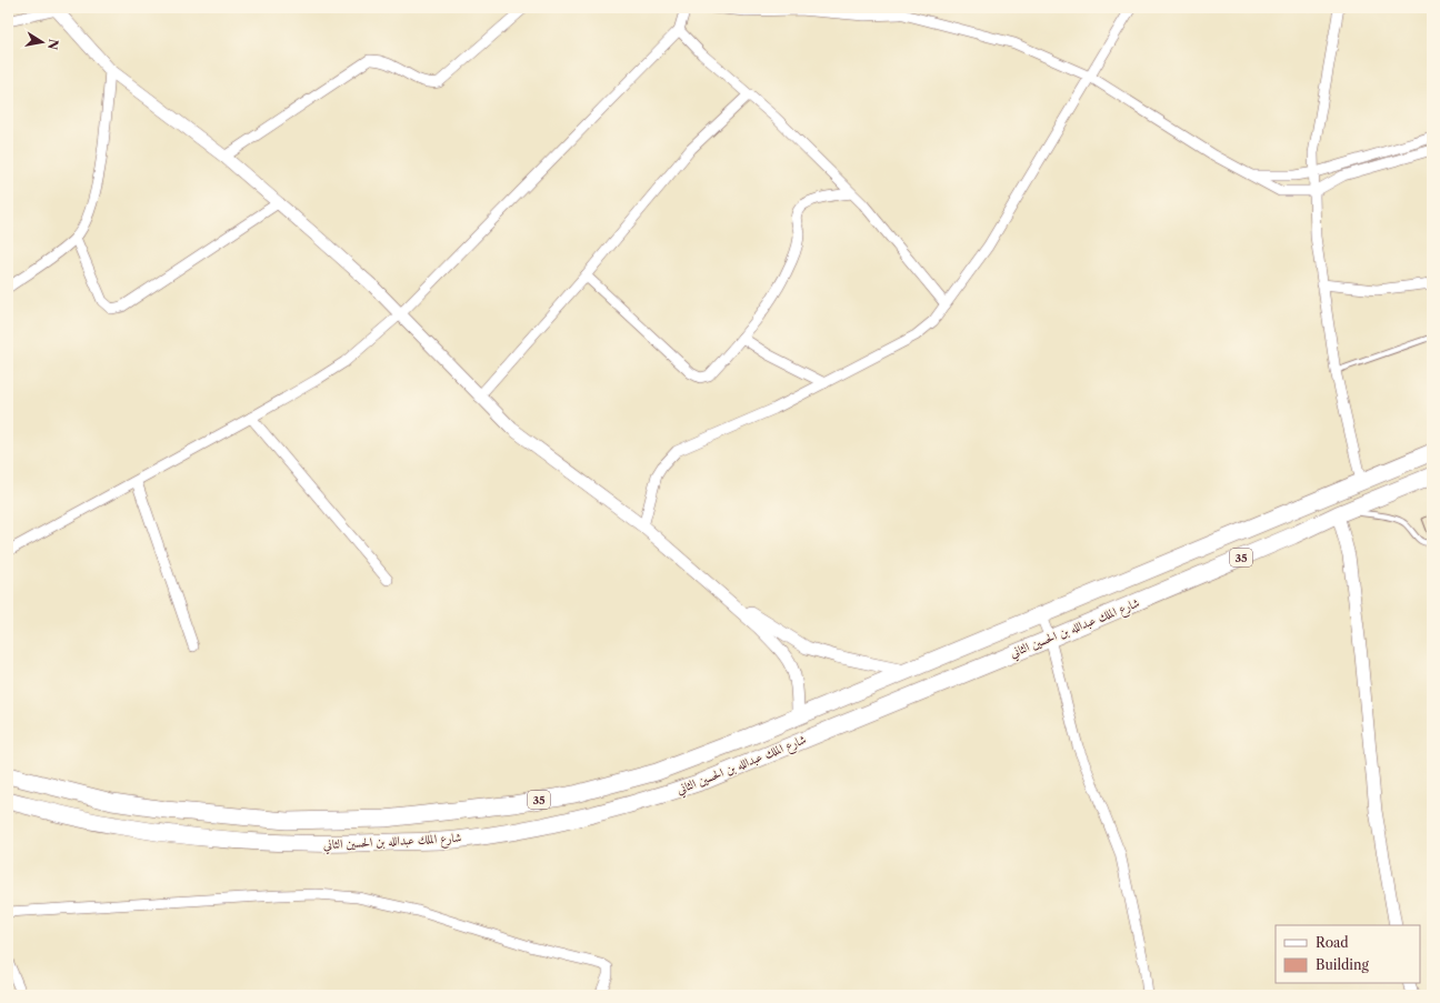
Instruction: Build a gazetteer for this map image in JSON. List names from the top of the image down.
{
  "streets": {
    "highway": ["35", "شارع الملك عبدالله بن الحسين الثاني"]
  },
  "legend": ["Road", "Building"],
  "north": "right"
}
